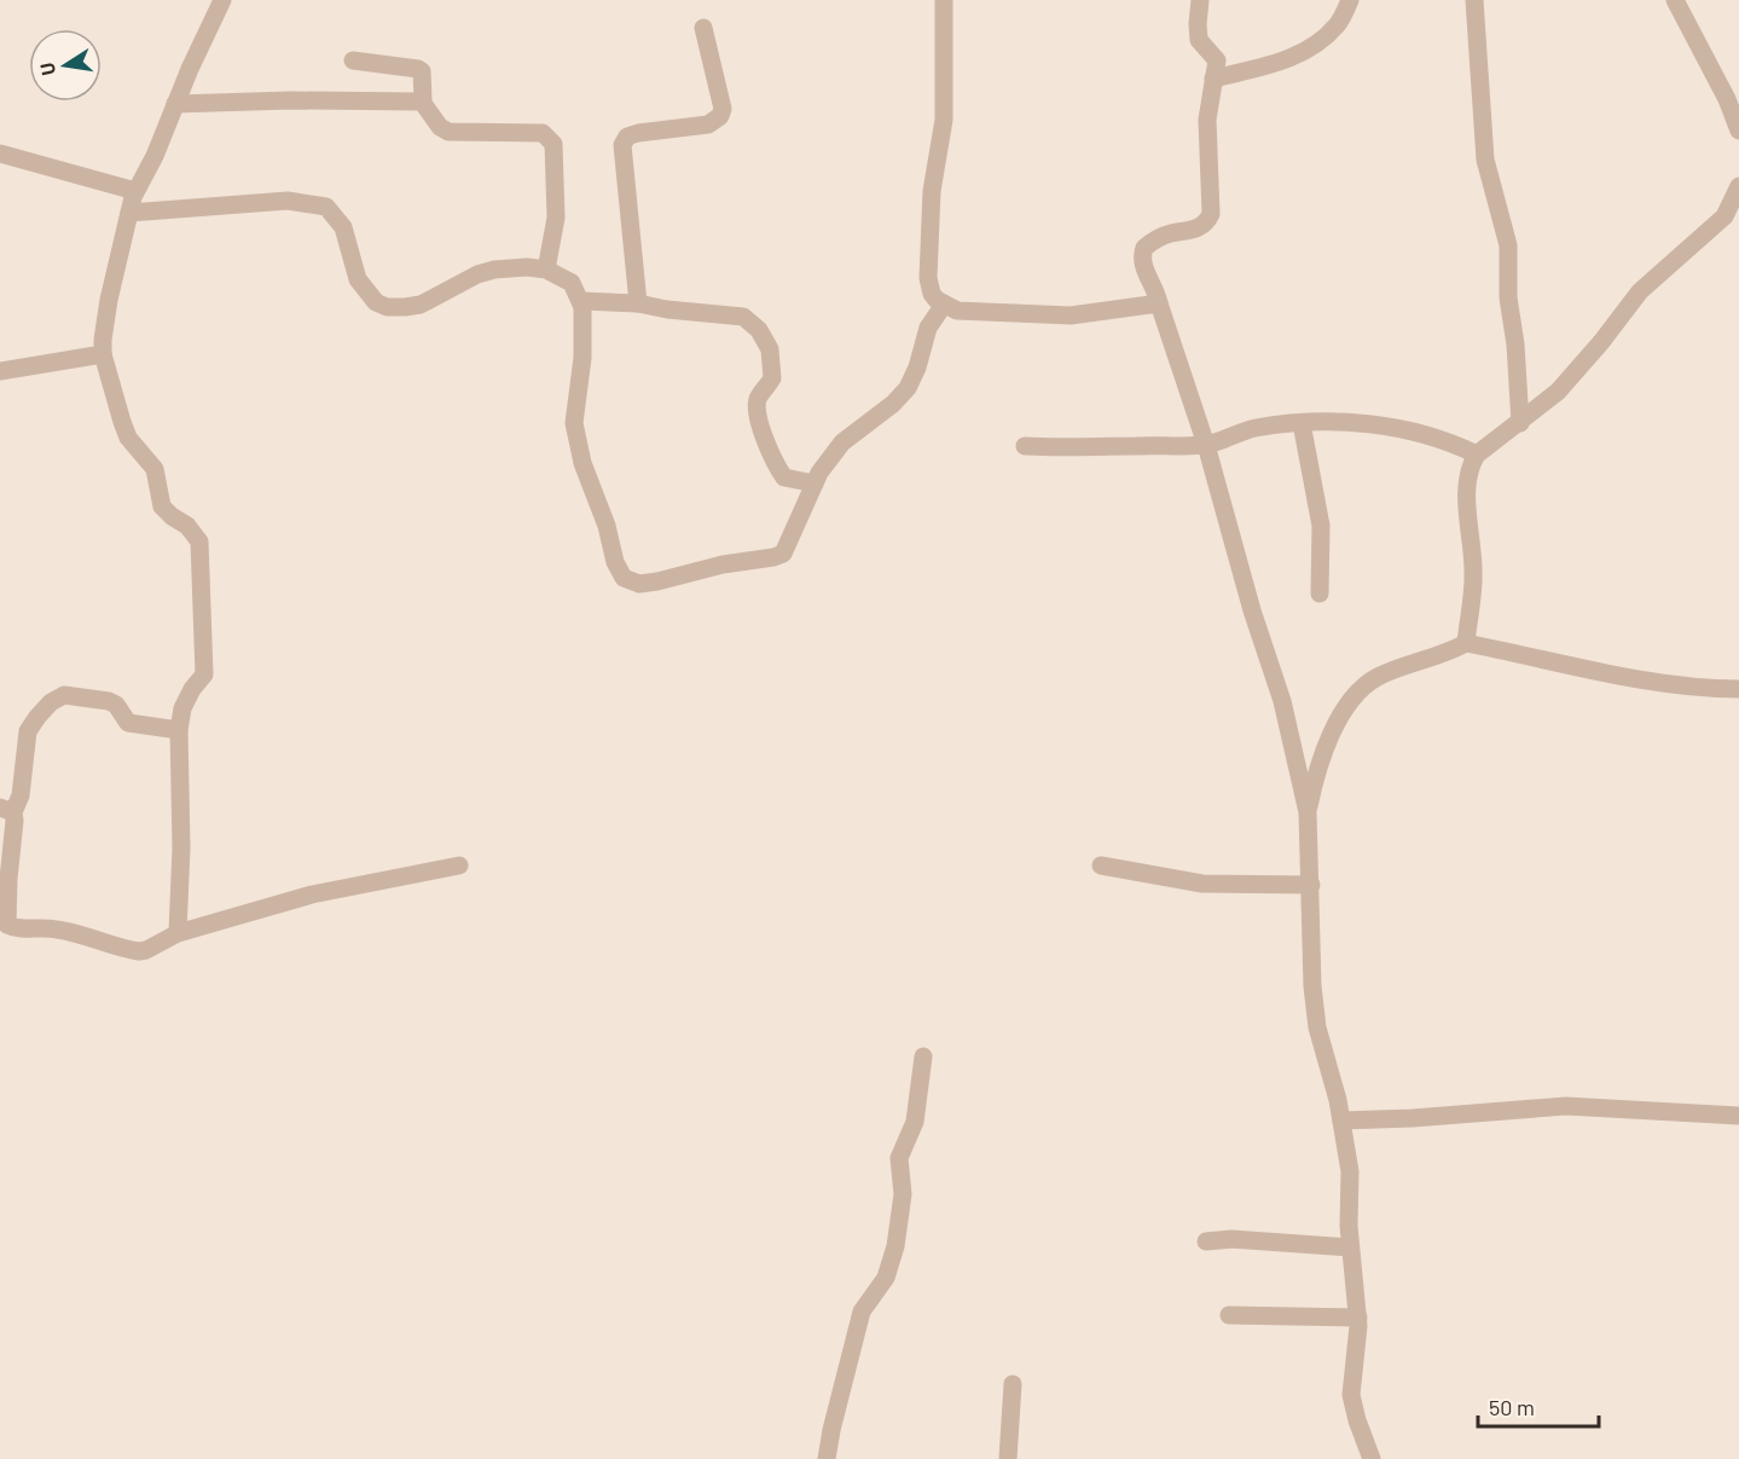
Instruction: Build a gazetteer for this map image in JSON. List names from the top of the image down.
{
  "scale_bar": "50 m",
  "north": "left"
}
